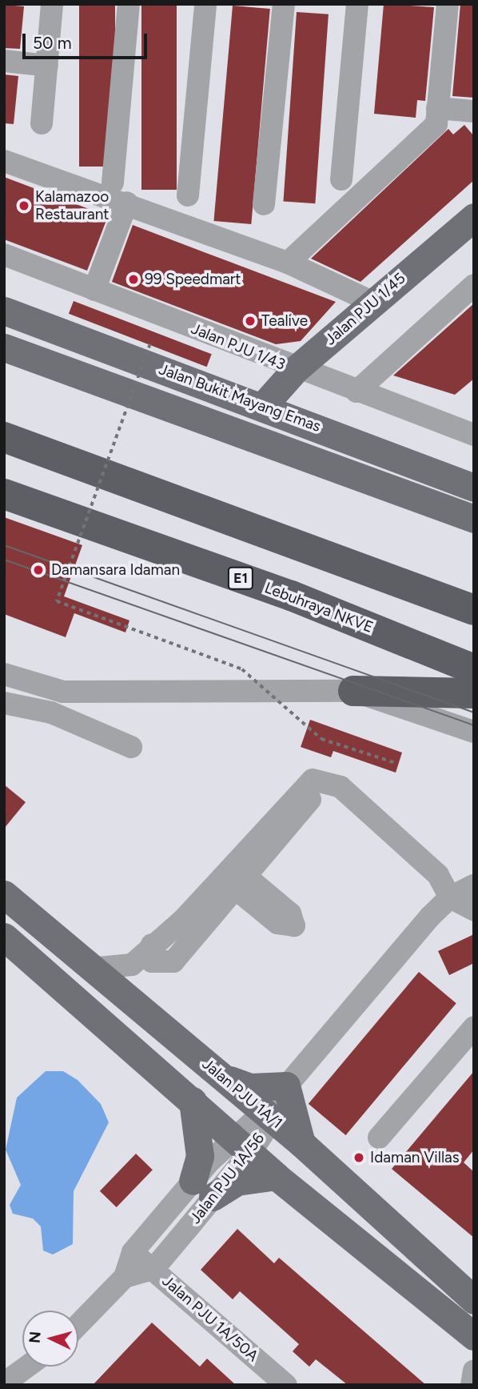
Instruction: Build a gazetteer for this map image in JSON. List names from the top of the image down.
{
  "streets": {
    "highway": ["E1", "Lebuhraya NKVE"],
    "main road": ["Jalan PJU 1/45", "Jalan Bukit Mayang Emas", "Jalan PJU 1A/1"],
    "street": ["Jalan PJU 1/43", "Jalan PJU 1A/56", "Jalan PJU 1A/50A"]
  },
  "crossings": [
    ["Jalan PJU 1/45", "Jalan PJU 1/43"],
    ["Jalan PJU 1/45", "Jalan Bukit Mayang Emas"],
    ["Jalan PJU 1A/1", "Jalan PJU 1A/56"],
    ["Jalan PJU 1A/56", "Jalan PJU 1A/50A"]
  ],
  "places": [
    "Kalamazoo Restaurant",
    "99 Speedmart",
    "Tealive",
    "Damansara Idaman",
    "Idaman Villas"
  ],
  "scale_bar": "50 m",
  "north": "left"
}
